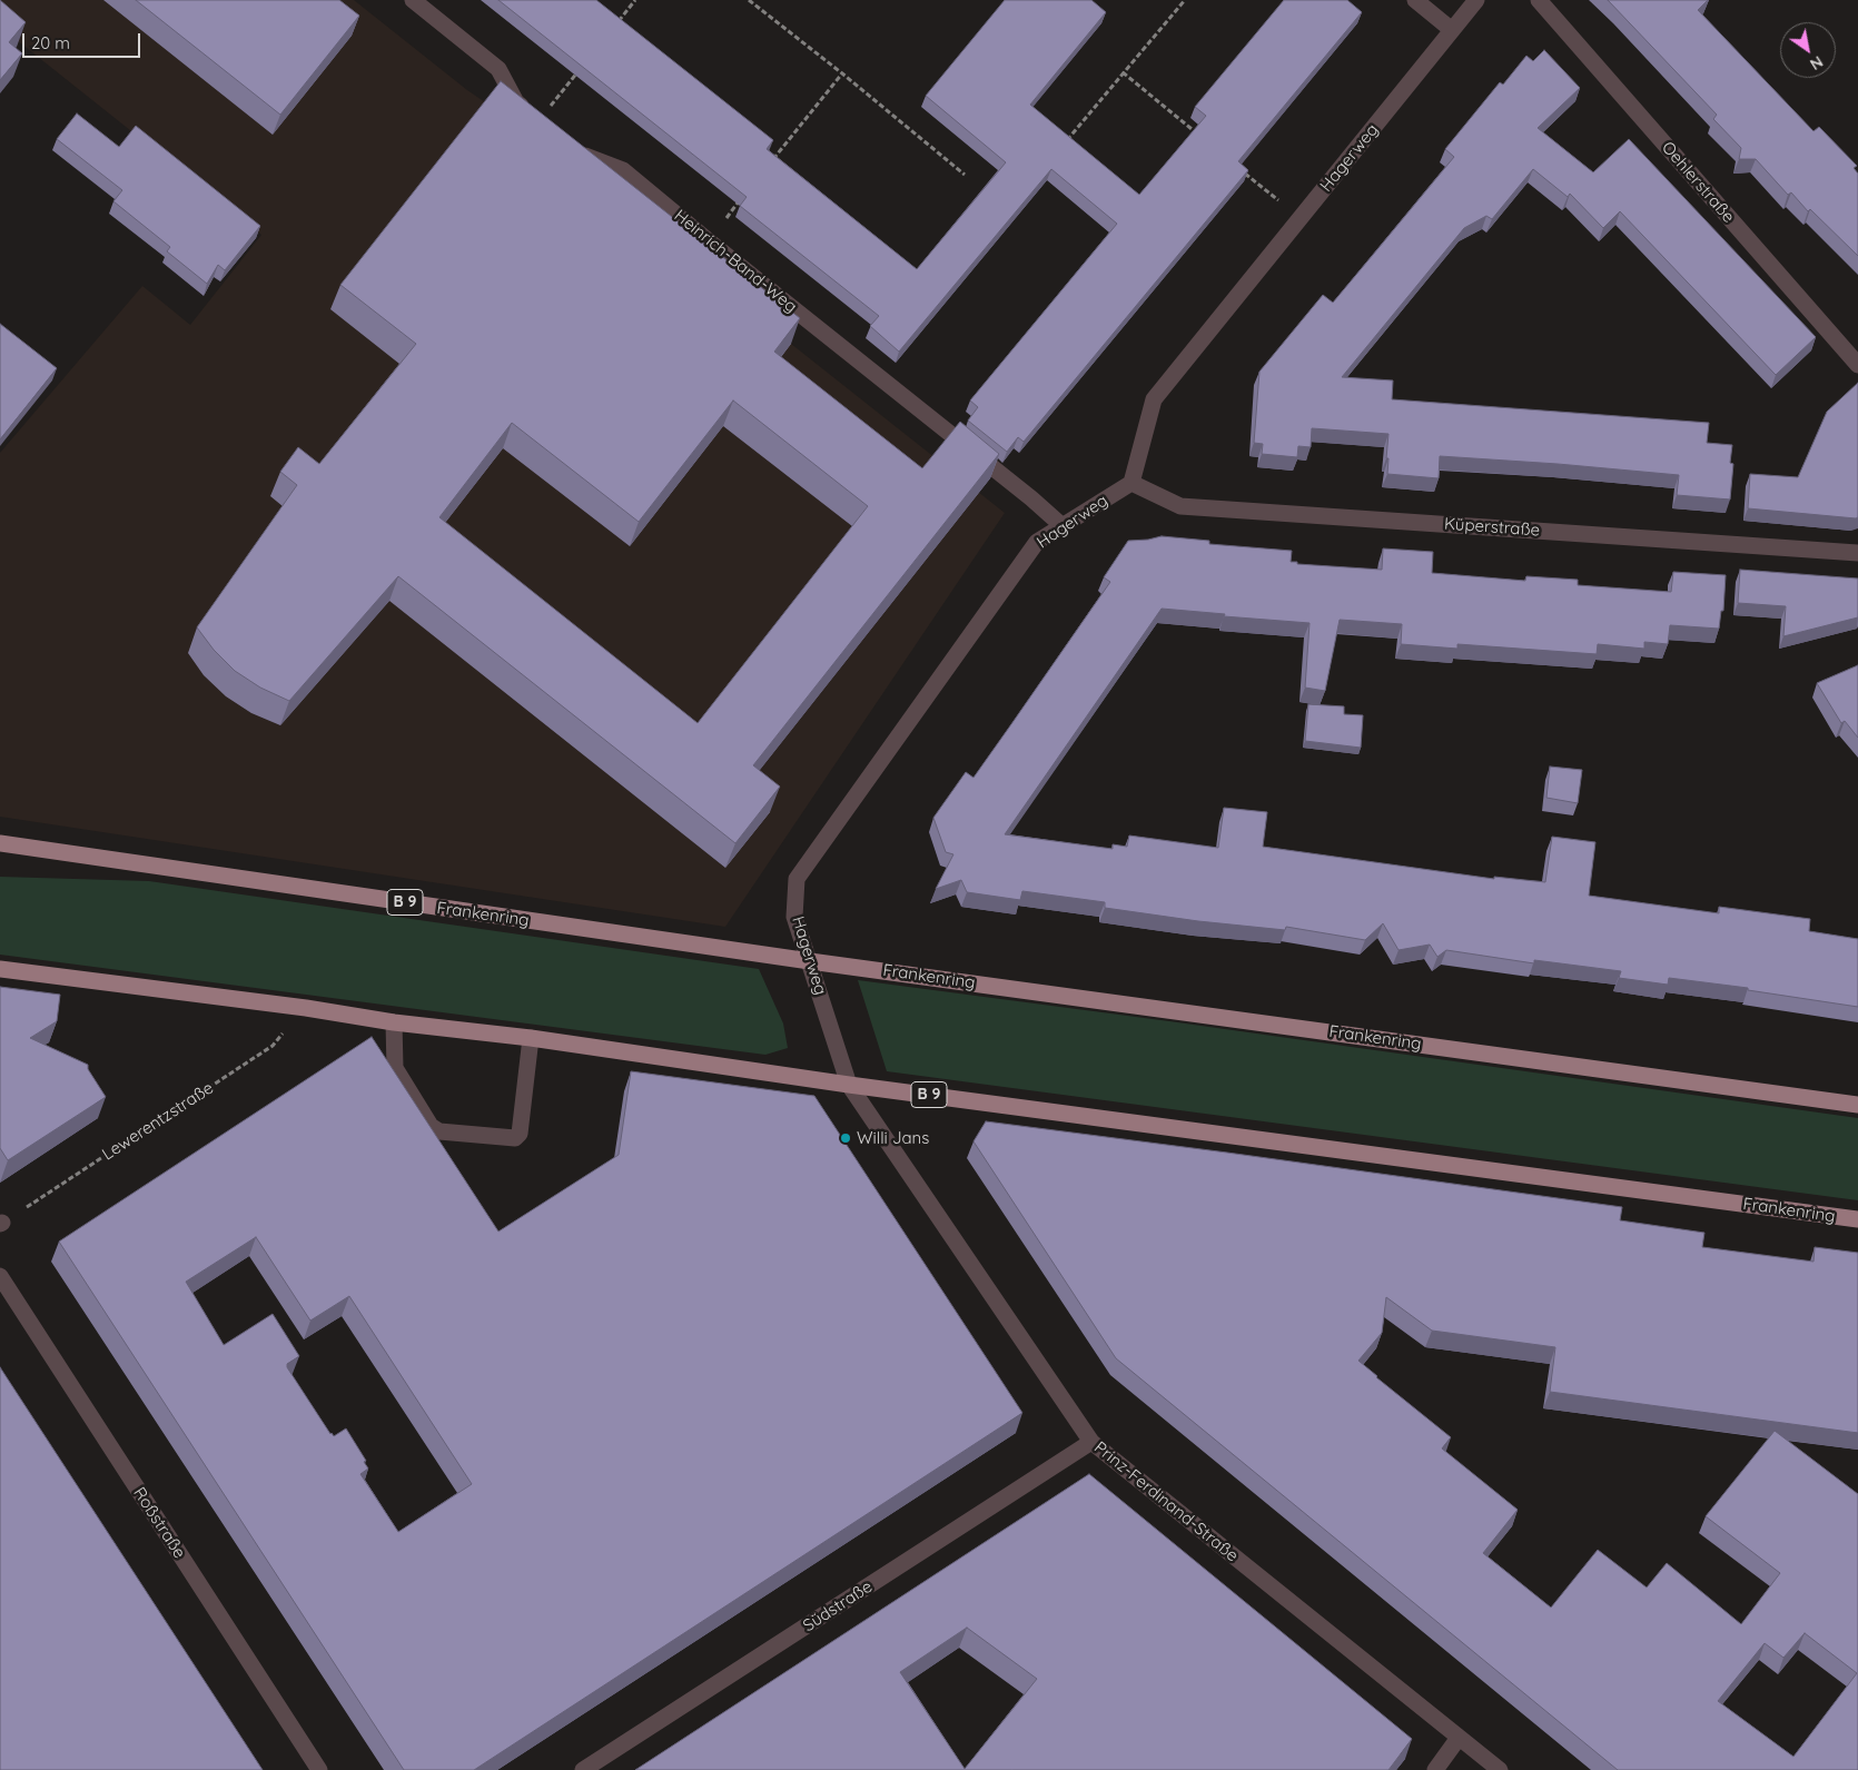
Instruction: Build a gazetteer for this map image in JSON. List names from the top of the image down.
{
  "streets": {
    "main road": ["B 9", "Frankenring"],
    "street": [
      "Hagerweg",
      "Oehlerstraße",
      "Heinrich-Band-Weg",
      "Küperstraße",
      "Prinz-Ferdinand-Straße",
      "Roßstraße",
      "Südstraße"
    ],
    "path": ["Lewerentzstraße"]
  },
  "crossings": [
    ["Hagerweg", "Heinrich-Band-Weg"],
    ["Hagerweg", "Küperstraße"],
    ["Hagerweg", "Frankenring"],
    ["Hagerweg", "Prinz-Ferdinand-Straße"],
    ["Frankenring", "Lewerentzstraße"],
    ["Frankenring", "Prinz-Ferdinand-Straße"],
    ["Prinz-Ferdinand-Straße", "Südstraße"]
  ],
  "places": ["Willi Jans"],
  "scale_bar": "20 m",
  "north": "bottom right"
}
